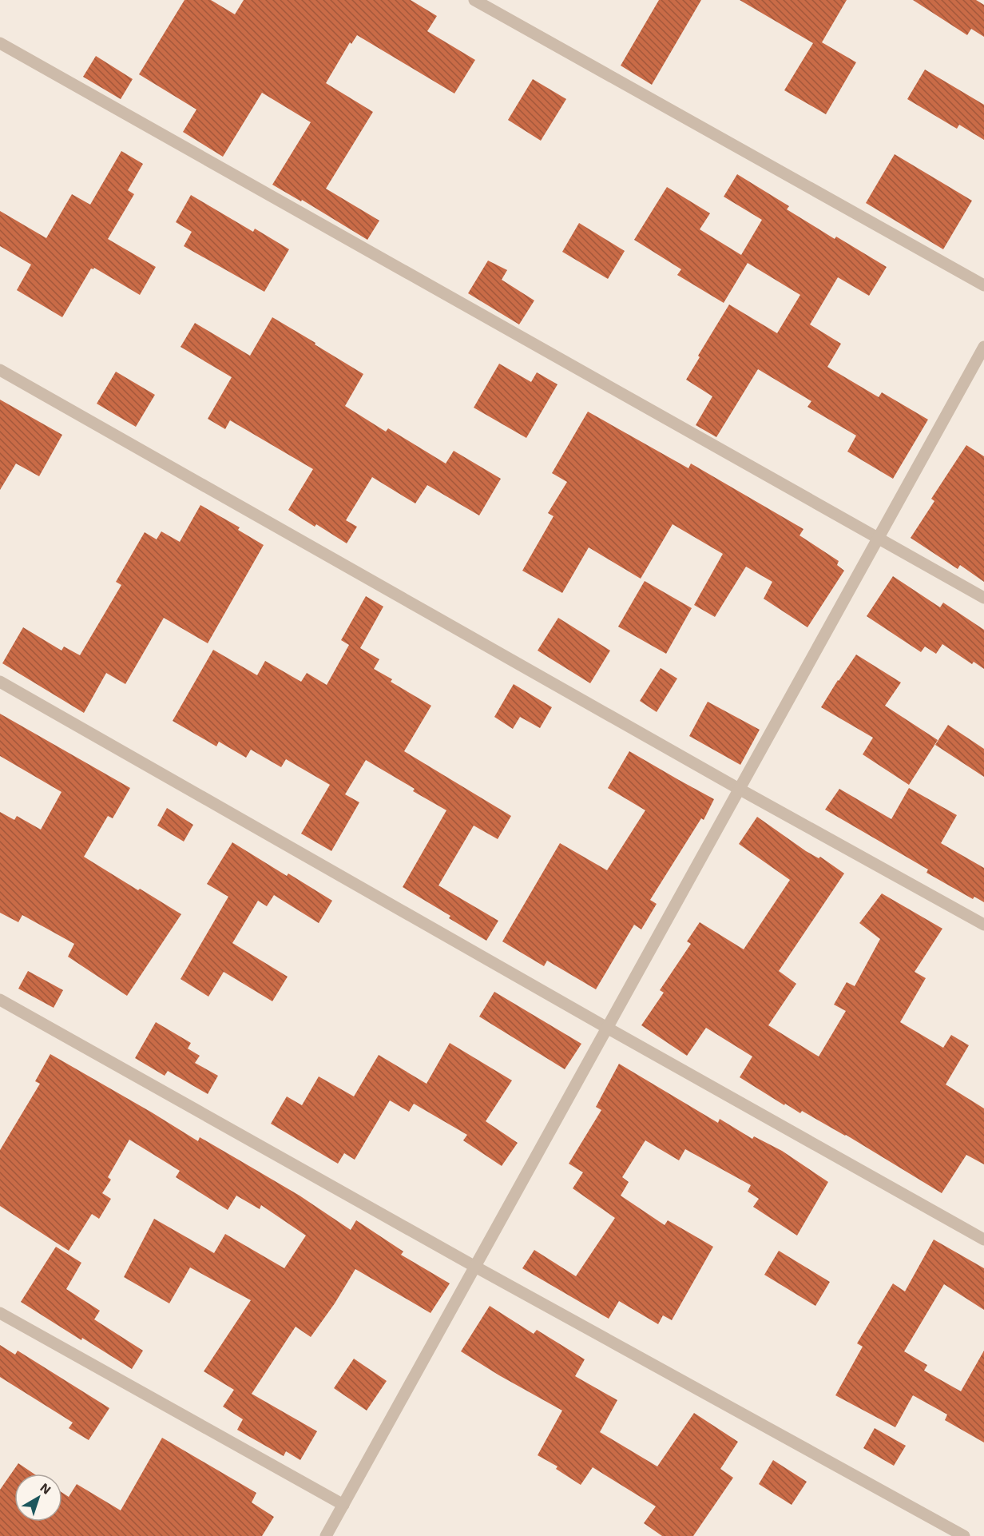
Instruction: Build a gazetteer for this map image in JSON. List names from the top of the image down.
{
  "north": "top right"
}
